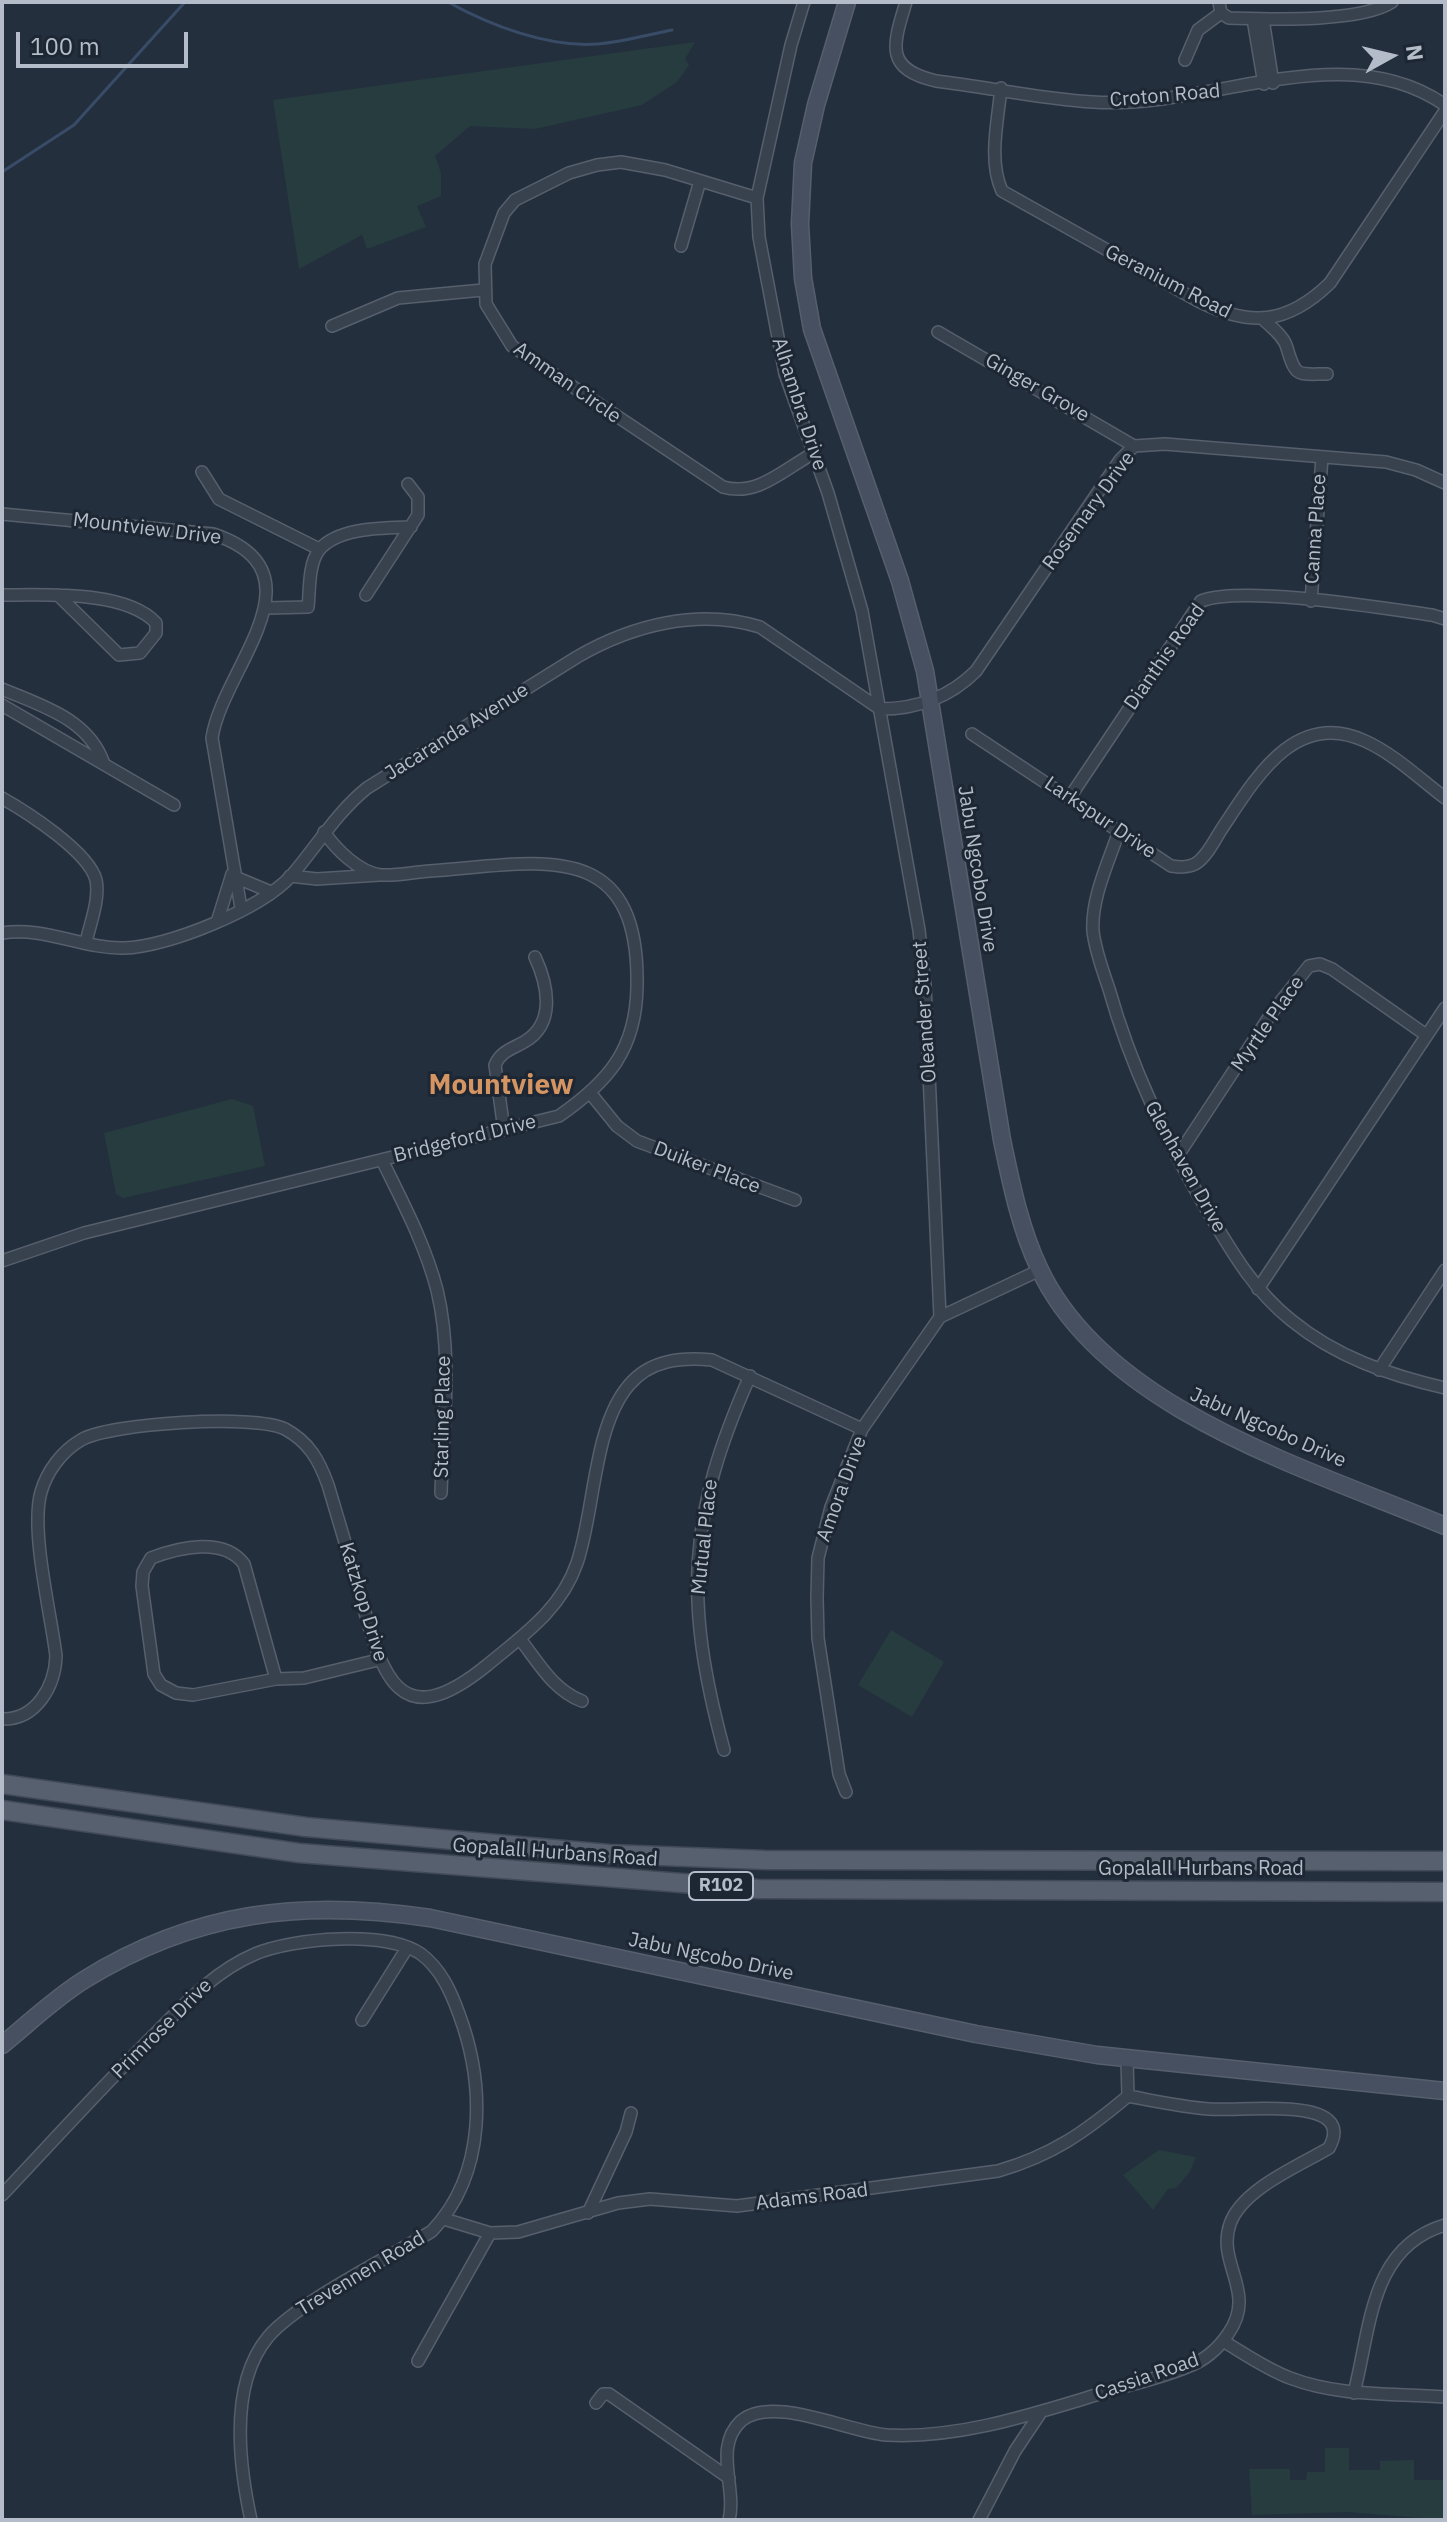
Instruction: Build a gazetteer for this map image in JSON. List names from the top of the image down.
{
  "streets": {
    "main road": ["Jabu Ngcobo Drive", "Gopalall Hurbans Road", "R102"],
    "street": [
      "Croton Road",
      "Geranium Road",
      "Amman Circle",
      "Ginger Grove",
      "Alhambra Drive",
      "Rosemary Drive",
      "Mountview Drive",
      "Canna Place",
      "Dianthis Road",
      "Jacaranda Avenue",
      "Larkspur Drive",
      "Oleander Street",
      "Myrtle Place",
      "Bridgeford Drive",
      "Glenhaven Drive",
      "Duiker Place",
      "Starling Place",
      "Amora Drive",
      "Mutual Place",
      "Katzkop Drive",
      "Primrose Drive",
      "Adams Road",
      "Trevennen Road",
      "Cassia Road"
    ]
  },
  "crossings": [
    ["Croton Road", "Geranium Road"],
    ["Amman Circle", "Alhambra Drive"],
    ["Ginger Grove", "Rosemary Drive"],
    ["Alhambra Drive", "Jacaranda Avenue"],
    ["Alhambra Drive", "Oleander Street"],
    ["Rosemary Drive", "Canna Place"],
    ["Rosemary Drive", "Jabu Ngcobo Drive"],
    ["Canna Place", "Dianthis Road"],
    ["Dianthis Road", "Larkspur Drive"],
    ["Jacaranda Avenue", "Oleander Street"],
    ["Jacaranda Avenue", "Bridgeford Drive"],
    ["Larkspur Drive", "Glenhaven Drive"],
    ["Jabu Ngcobo Drive", "Amora Drive"],
    ["Oleander Street", "Amora Drive"],
    ["Myrtle Place", "Glenhaven Drive"],
    ["Bridgeford Drive", "Duiker Place"],
    ["Bridgeford Drive", "Starling Place"],
    ["Amora Drive", "Katzkop Drive"],
    ["Mutual Place", "Katzkop Drive"],
    ["Primrose Drive", "Trevennen Road"],
    ["Adams Road", "Trevennen Road"],
    ["Adams Road", "Cassia Road"]
  ],
  "districts": ["Mountview"],
  "scale_bar": "100 m",
  "north": "right"
}
